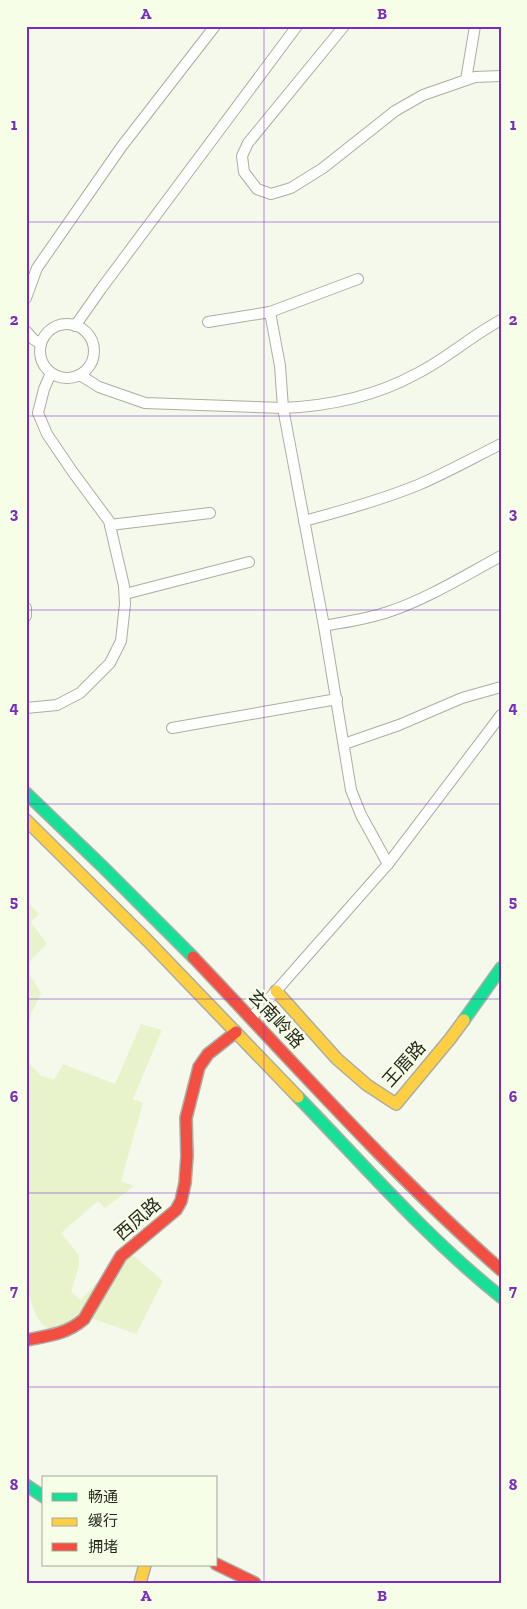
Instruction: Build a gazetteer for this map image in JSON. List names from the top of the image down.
{
  "streets": {
    "main road": ["玄南岭路", "王厝路", "西凤路"]
  },
  "legend": ["畅通", "缓行", "拥堵"],
  "grid": {
    "columns": ["A", "B"],
    "rows": [
      "1",
      "2",
      "3",
      "4",
      "5",
      "6",
      "7",
      "8"
    ]
  }
}
